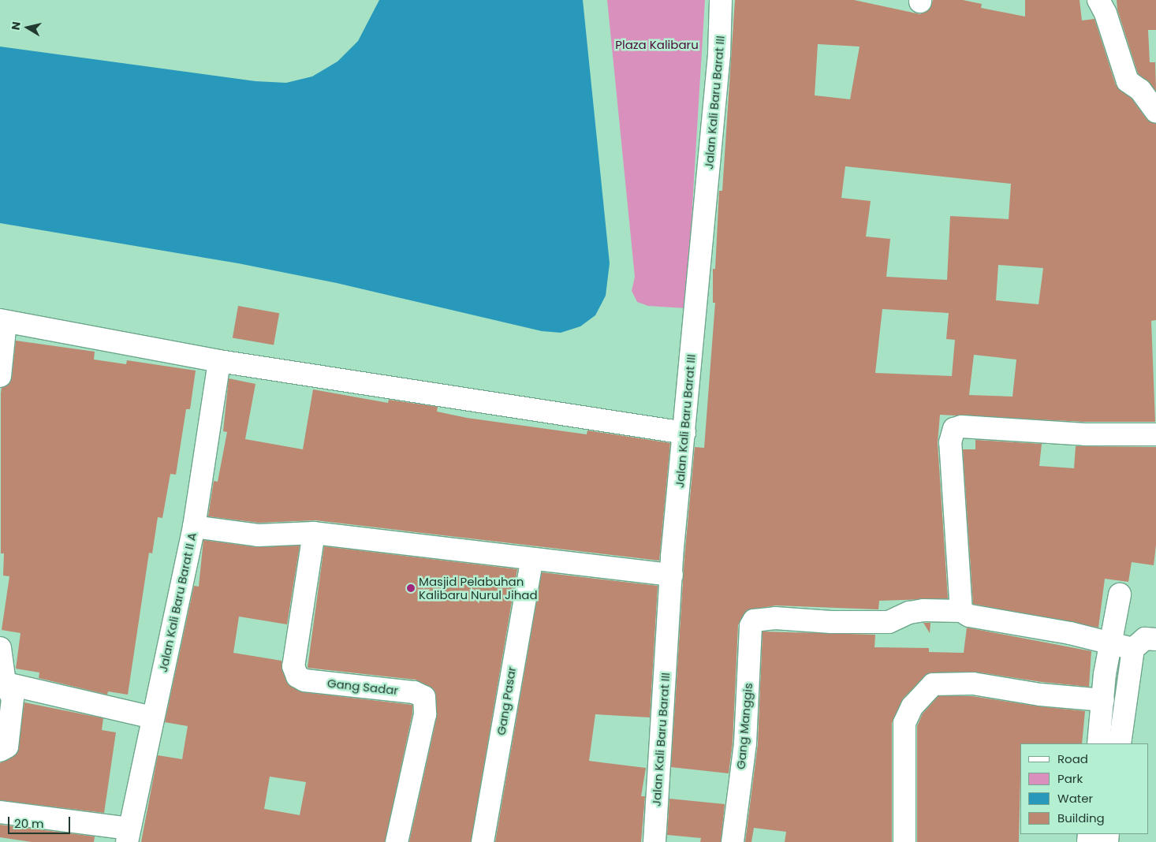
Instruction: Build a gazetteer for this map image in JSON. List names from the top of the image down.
{
  "streets": {
    "street": [
      "Jalan Kali Baru Barat III",
      "Jalan Kali Baru Barat II A",
      "Gang Sadar",
      "Gang Pasar",
      "Gang Manggis"
    ]
  },
  "parks": ["Plaza Kalibaru"],
  "places": ["Masjid Pelabuhan Kalibaru Nurul Jihad"],
  "legend": [
    "Road",
    "Park",
    "Water",
    "Building"
  ],
  "scale_bar": "20 m",
  "north": "left"
}
